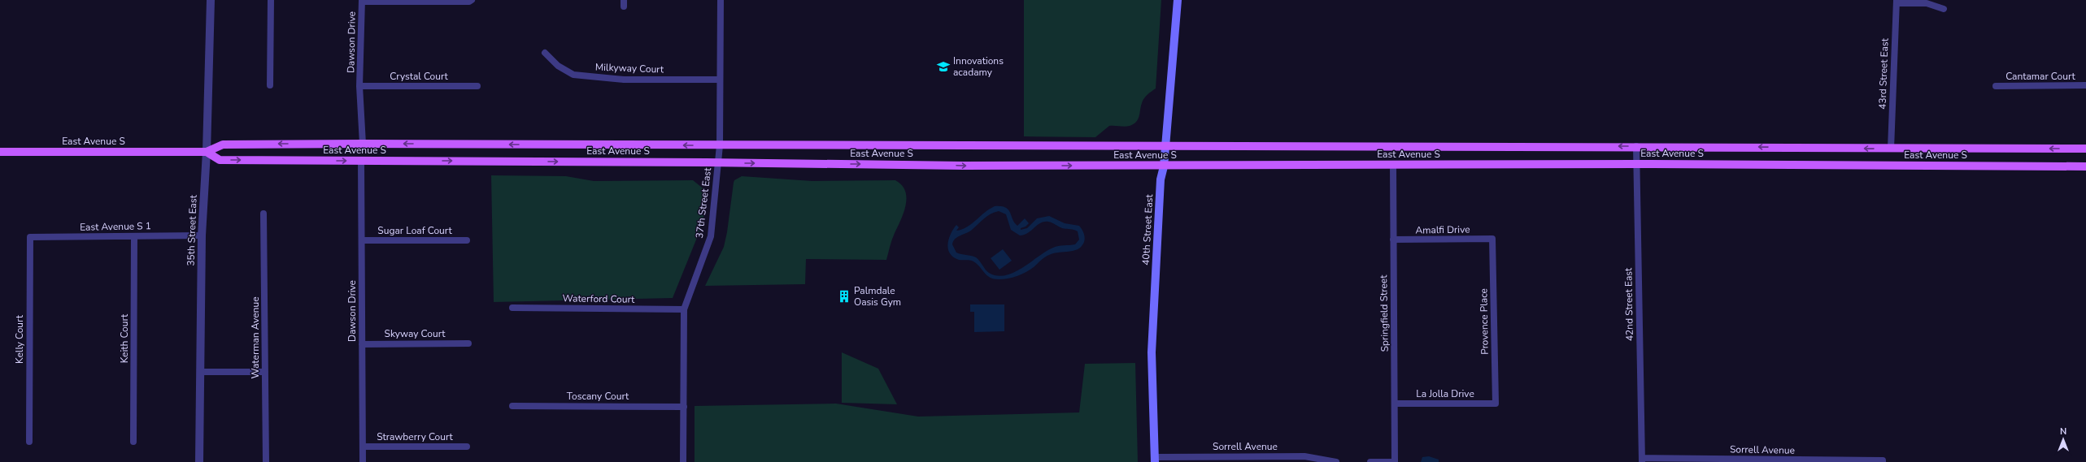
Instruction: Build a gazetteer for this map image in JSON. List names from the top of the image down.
{
  "streets": {
    "main road": ["East Avenue S", "40th Street East"],
    "street": [
      "Dawson Drive",
      "Milkyway Court",
      "43rd Street East",
      "Crystal Court",
      "Cantamar Court",
      "37th Street East",
      "East Avenue S 1",
      "Amalfi Drive",
      "35th Street East",
      "Sugar Loaf Court",
      "Waterford Court",
      "42nd Street East",
      "Springfield Street",
      "Provence Place",
      "Skyway Court",
      "Waterman Avenue",
      "Keith Court",
      "Kelly Court",
      "La Jolla Drive",
      "Toscany Court",
      "Strawberry Court",
      "Sorrell Avenue"
    ]
  },
  "crossings": [
    ["Dawson Drive", "Crystal Court"],
    ["Dawson Drive", "East Avenue S"],
    ["Dawson Drive", "Sugar Loaf Court"],
    ["Dawson Drive", "Skyway Court"],
    ["Dawson Drive", "Strawberry Court"],
    ["Milkyway Court", "37th Street East"],
    ["43rd Street East", "East Avenue S"],
    ["East Avenue S", "37th Street East"],
    ["East Avenue S", "40th Street East"],
    ["East Avenue S", "35th Street East"],
    ["East Avenue S", "42nd Street East"],
    ["East Avenue S", "Springfield Street"],
    ["37th Street East", "Waterford Court"],
    ["37th Street East", "Toscany Court"],
    ["East Avenue S 1", "35th Street East"],
    ["East Avenue S 1", "Keith Court"],
    ["East Avenue S 1", "Kelly Court"],
    ["40th Street East", "Sorrell Avenue"],
    ["Amalfi Drive", "Springfield Street"],
    ["Amalfi Drive", "Provence Place"],
    ["42nd Street East", "Sorrell Avenue"],
    ["Springfield Street", "La Jolla Drive"],
    ["Provence Place", "La Jolla Drive"]
  ],
  "places": {
    "school or university": ["Innovations acadamy"],
    "building": ["Palmdale Oasis Gym"]
  },
  "north": "top"
}
